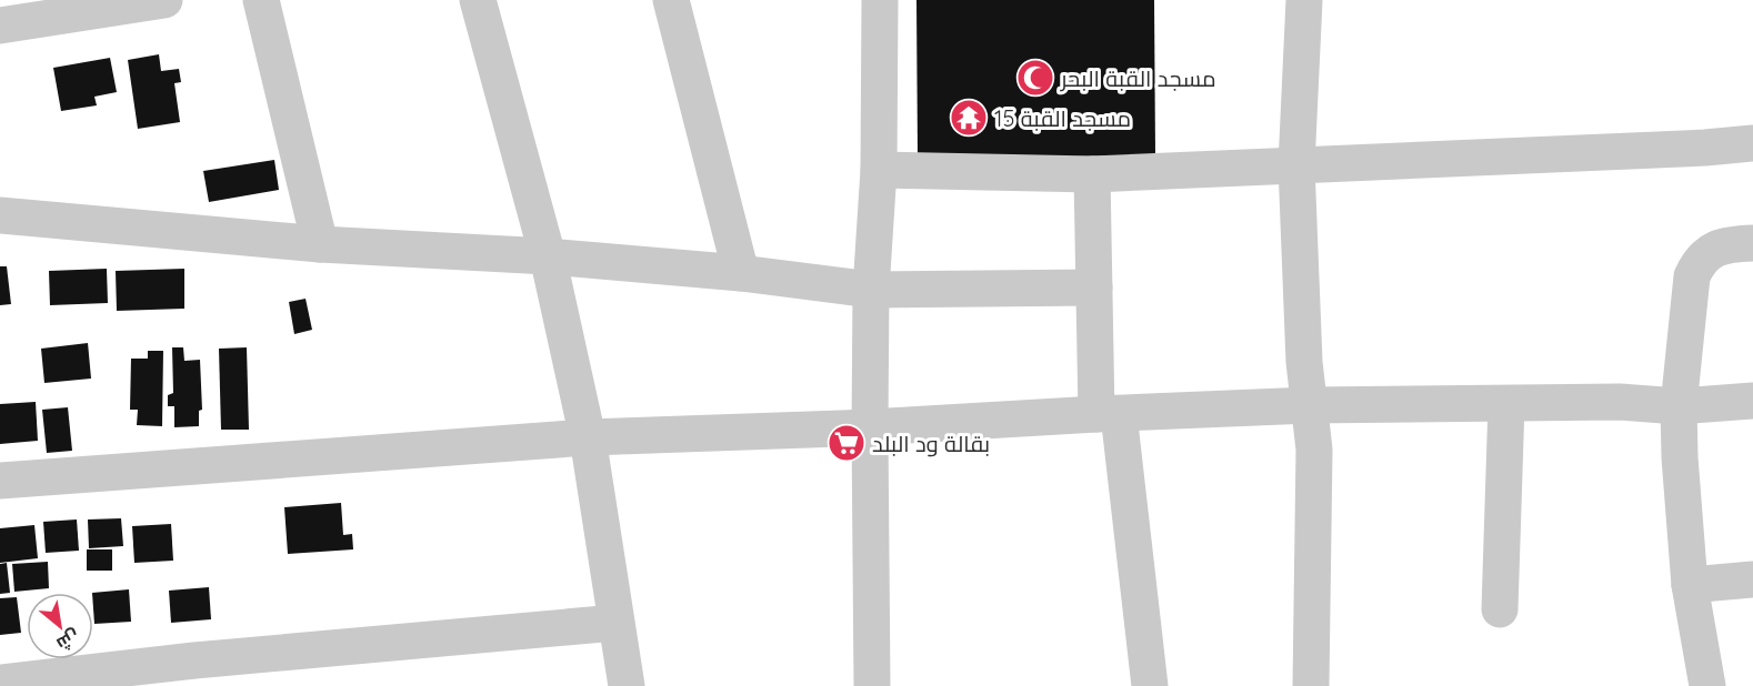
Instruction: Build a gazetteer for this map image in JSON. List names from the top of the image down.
{
  "places": {
    "mosque": ["مسجد القبة البحر"],
    "temple": ["مسجد القبة 15"],
    "supermarket": ["بقالة ود البلد"]
  },
  "north": "bottom right"
}
